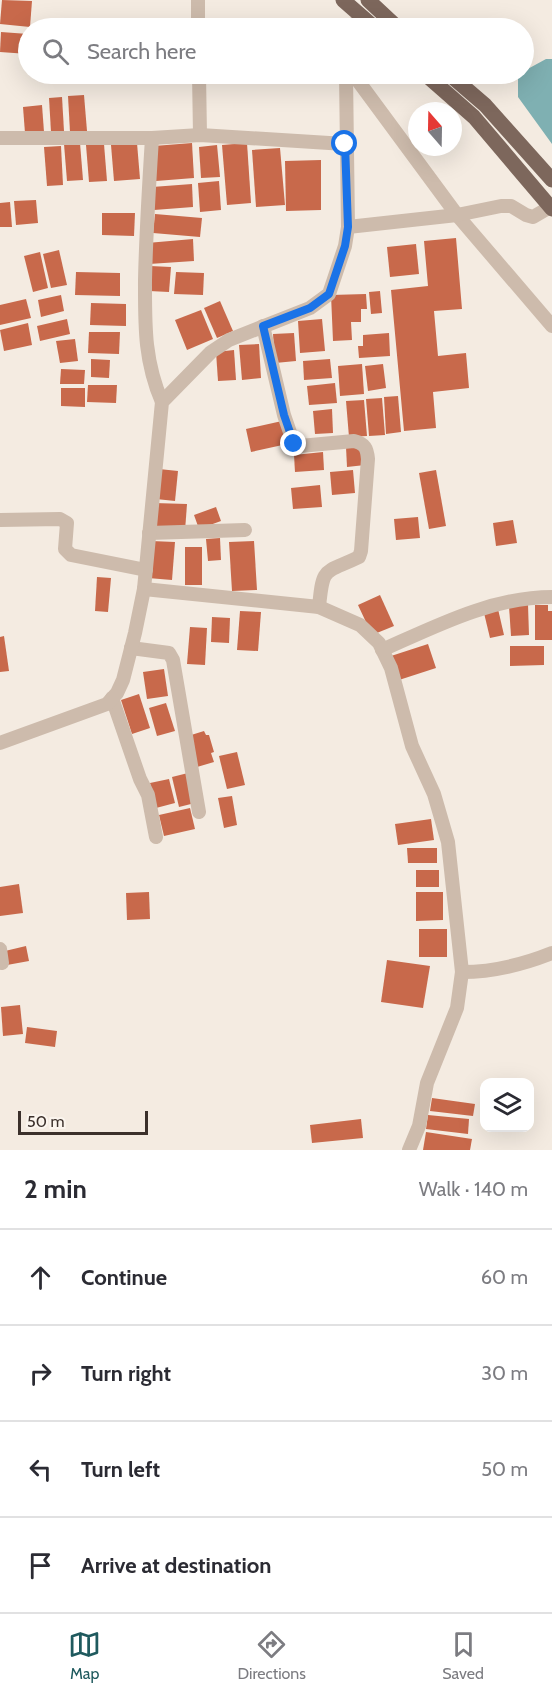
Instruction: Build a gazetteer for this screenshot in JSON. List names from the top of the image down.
{
  "scale_bar": "50 m",
  "north": "top",
  "page": {
    "search": "Search here",
    "scale": "50 m",
    "heading": ["2 min", "Walk · 140 m"],
    "list": [
      ["Continue", "60 m"],
      ["Turn right", "30 m"],
      ["Turn left", "50 m"],
      "Arrive at destination"
    ],
    "nav": ["Map", "Directions", "Saved"]
  }
}
